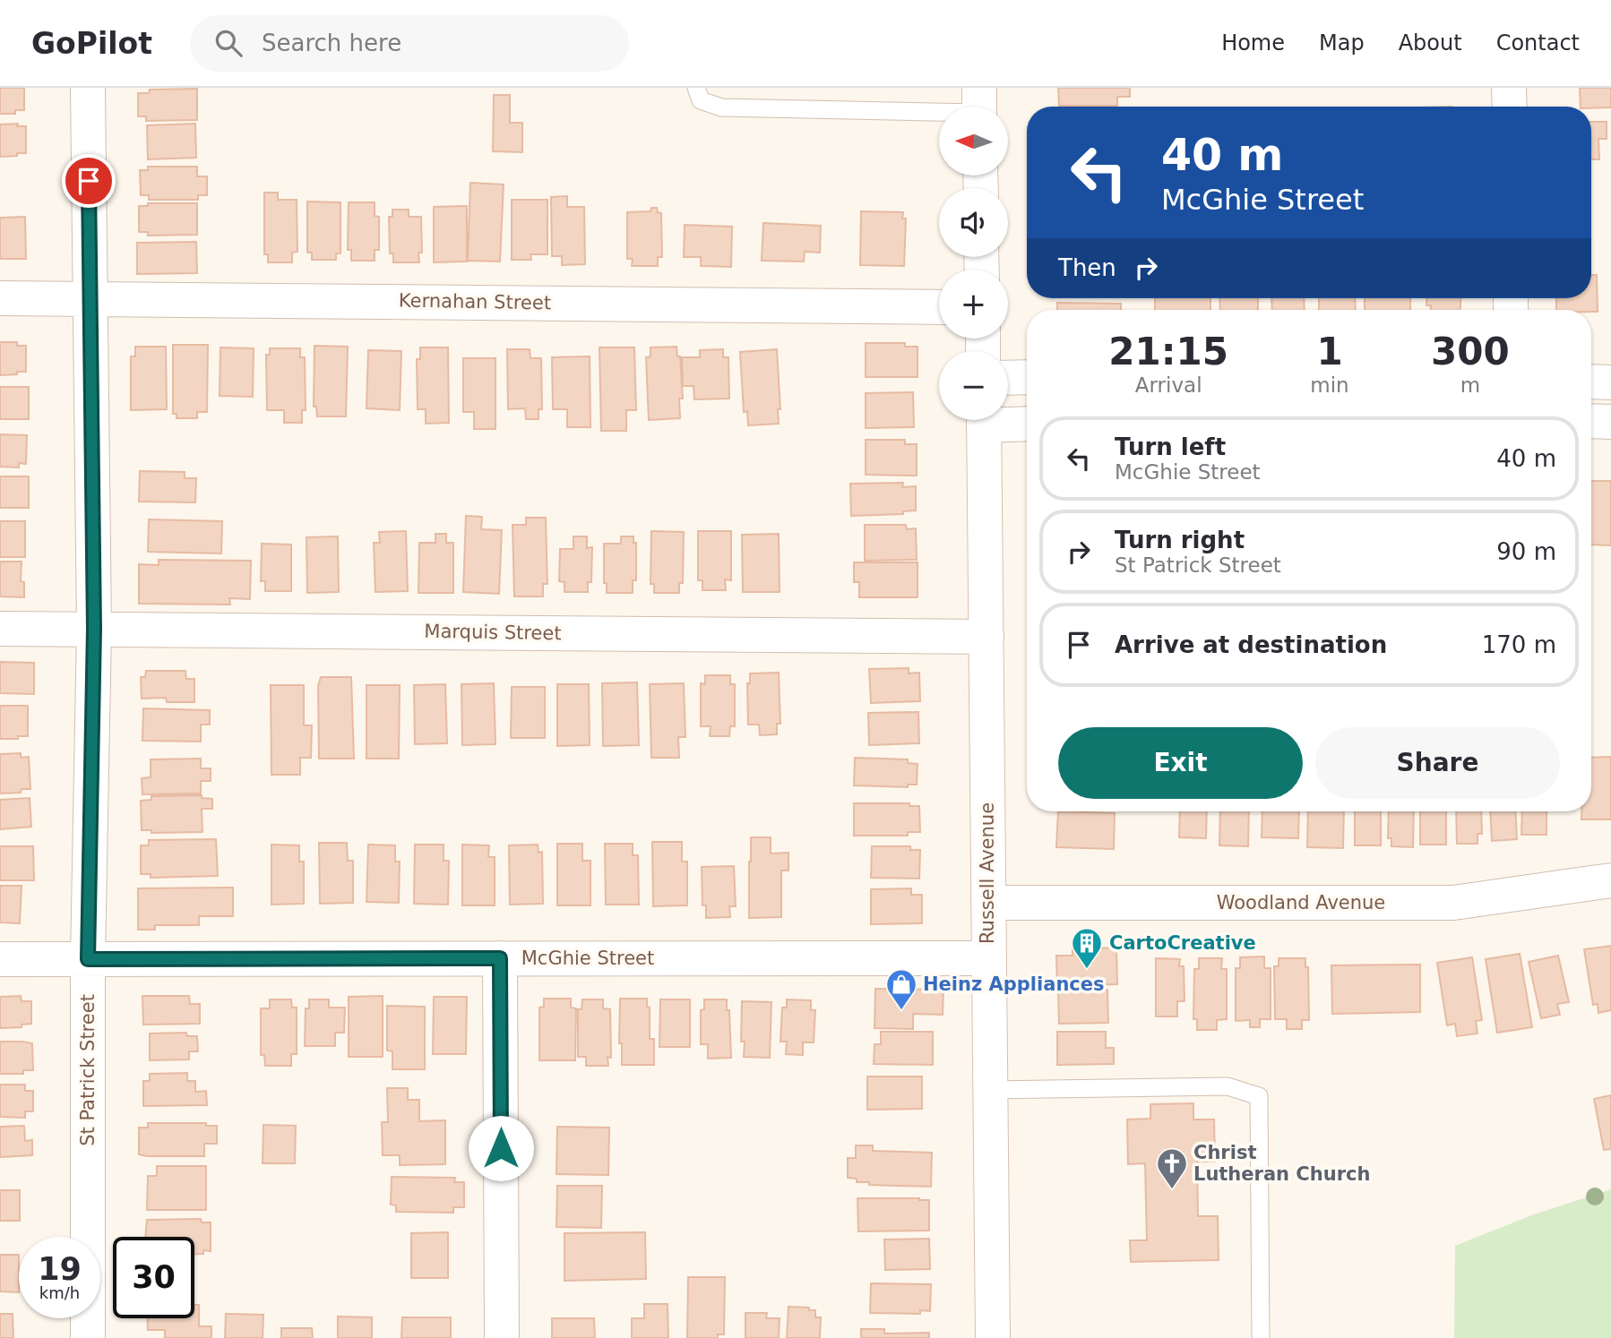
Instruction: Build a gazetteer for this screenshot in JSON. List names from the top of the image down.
{
  "streets": {
    "street": [
      "Kernahan Street",
      "Marquis Street",
      "Russell Avenue",
      "Woodland Avenue",
      "McGhie Street",
      "St Patrick Street"
    ]
  },
  "crossings": [
    ["Kernahan Street", "St Patrick Street"],
    ["Marquis Street", "Russell Avenue"],
    ["Marquis Street", "St Patrick Street"],
    ["Russell Avenue", "Woodland Avenue"],
    ["Russell Avenue", "McGhie Street"],
    ["McGhie Street", "St Patrick Street"]
  ],
  "places": {
    "building": ["CartoCreative"],
    "shop": ["Heinz Appliances"],
    "church": ["Christ Lutheran Church"]
  },
  "north": "left",
  "page": {
    "header": "GoPilot",
    "search": "Search here",
    "nav": [
      "Home",
      "Map",
      "About",
      "Contact"
    ],
    "map_buttons": ["+", "−"],
    "turn": ["40 m", "McGhie Street"],
    "then": "Then",
    "eta": [
      "21:15",
      "Arrival",
      "1",
      "min",
      "300",
      "m"
    ],
    "list": [
      {
        "name": "Turn left",
        "note": "McGhie Street",
        "value": "40 m"
      },
      {
        "name": "Turn right",
        "note": "St Patrick Street",
        "value": "90 m"
      },
      {
        "name": "Arrive at destination",
        "value": "170 m"
      }
    ],
    "buttons": ["Exit", "Share"],
    "speed": "19 km/h",
    "limit": "30"
  }
}
